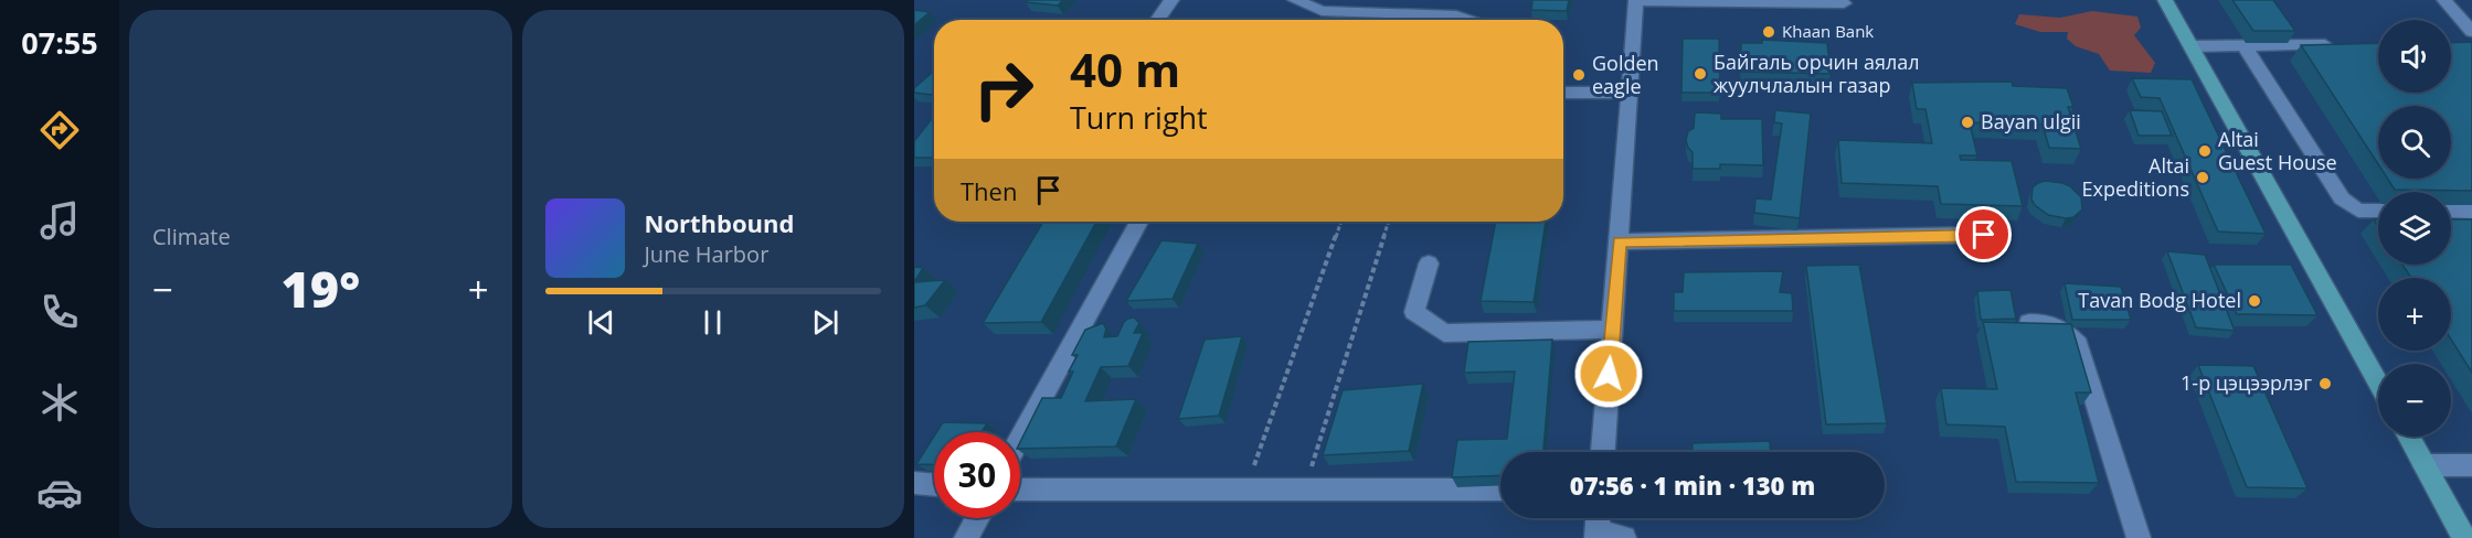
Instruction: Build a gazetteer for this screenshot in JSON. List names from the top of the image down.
{
  "places": [
    "Khaan Bank",
    "Байгаль орчин аялал жуулчлалын газар",
    "Golden eagle",
    "Bayan ulgii",
    "Altai Guest House",
    "Altai Expeditions",
    "Tavan Bodg Hotel",
    "1-р цэцээрлэг"
  ],
  "page": {
    "tabs": "07:55",
    "tile": "Climate",
    "map_buttons": ["+", "−"],
    "turn": ["40 m", "Turn right"],
    "then": "Then",
    "song": ["Northbound", "June Harbor"],
    "heat": ["−", "19°", "+"],
    "limit": "30",
    "trip": "07:56 · 1 min · 130 m"
  }
}
